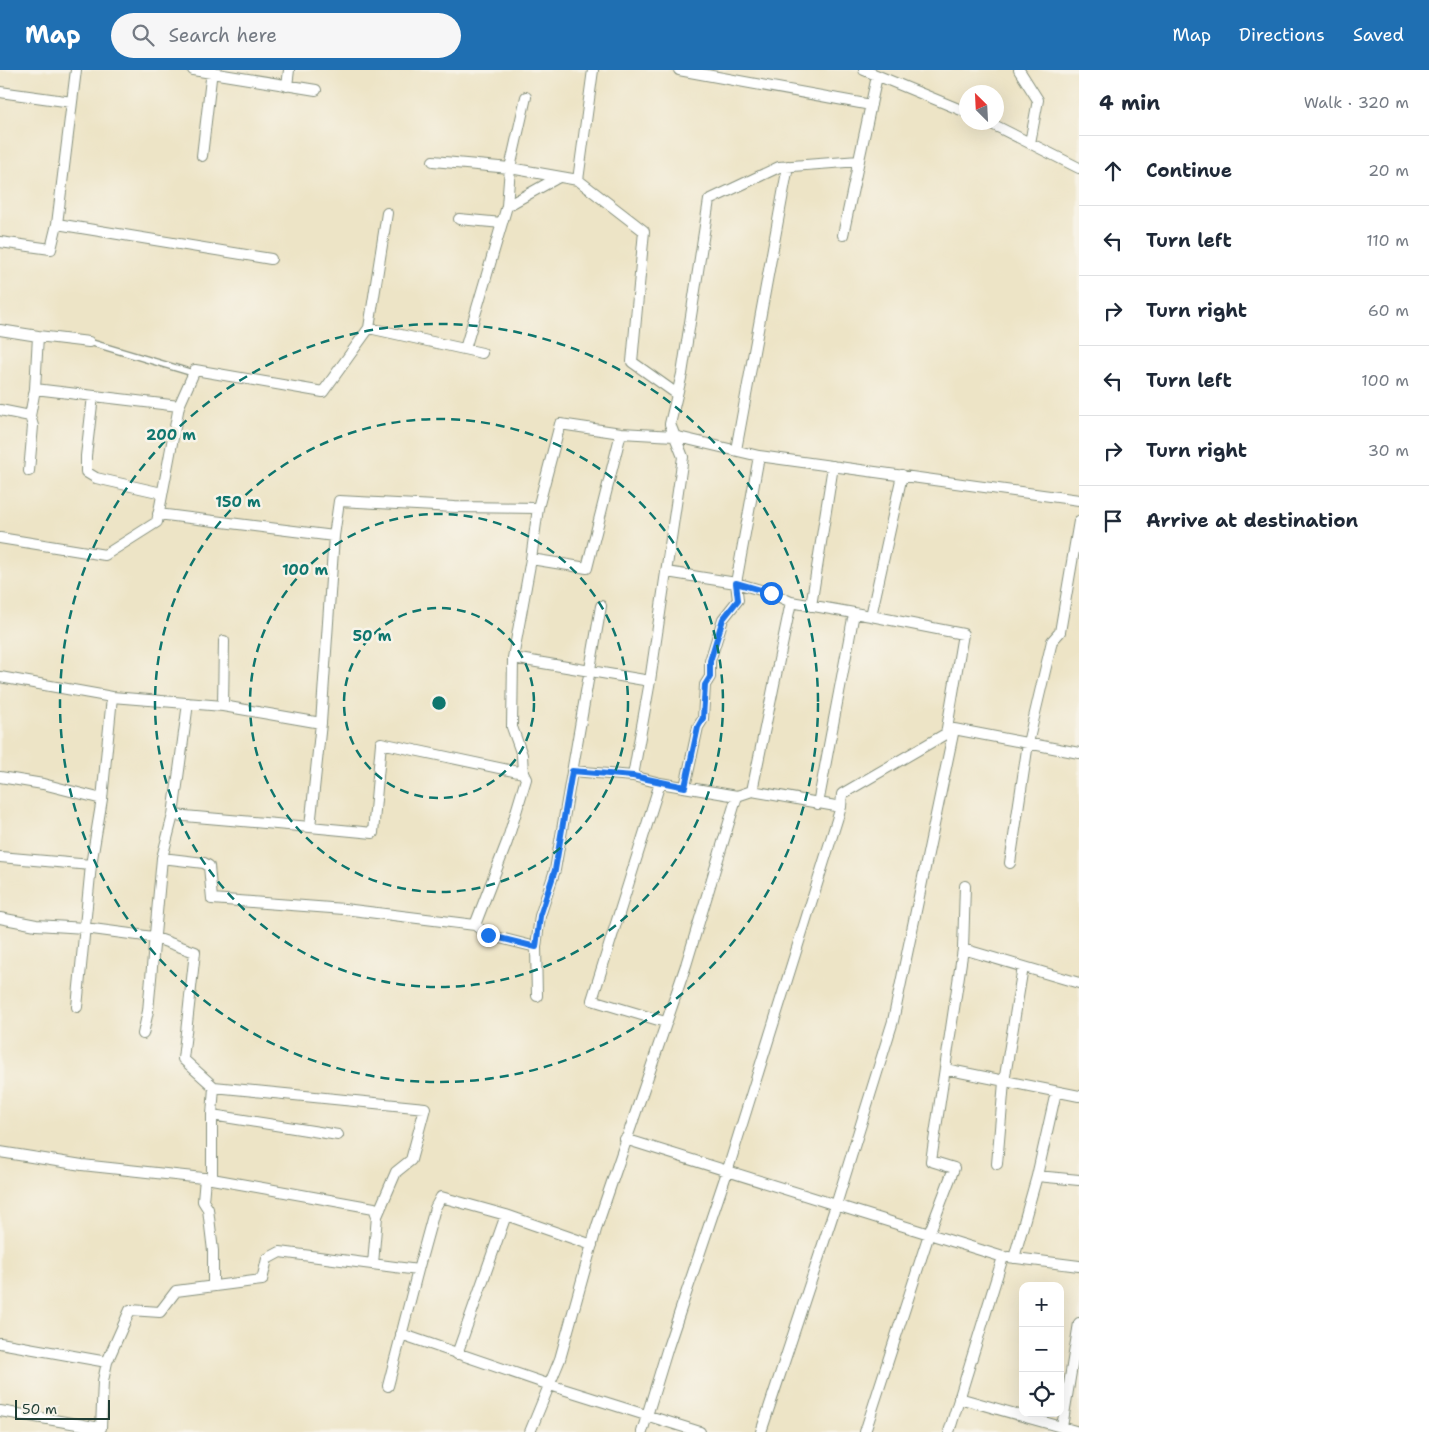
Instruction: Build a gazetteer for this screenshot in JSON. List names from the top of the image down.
{
  "scale_bar": "50 m",
  "north": "top left",
  "page": {
    "header": "Map",
    "search": "Search here",
    "nav": ["Map", "Directions", "Saved"],
    "heading": ["4 min", "Walk · 320 m"],
    "list": [
      ["Continue", "20 m"],
      ["Turn left", "110 m"],
      ["Turn right", "60 m"],
      ["Turn left", "100 m"],
      ["Turn right", "30 m"],
      "Arrive at destination"
    ],
    "map_buttons": ["+", "−"],
    "scale": "50 m"
  },
  "rings": [
    "200 m",
    "150 m",
    "100 m",
    "50 m"
  ]
}
